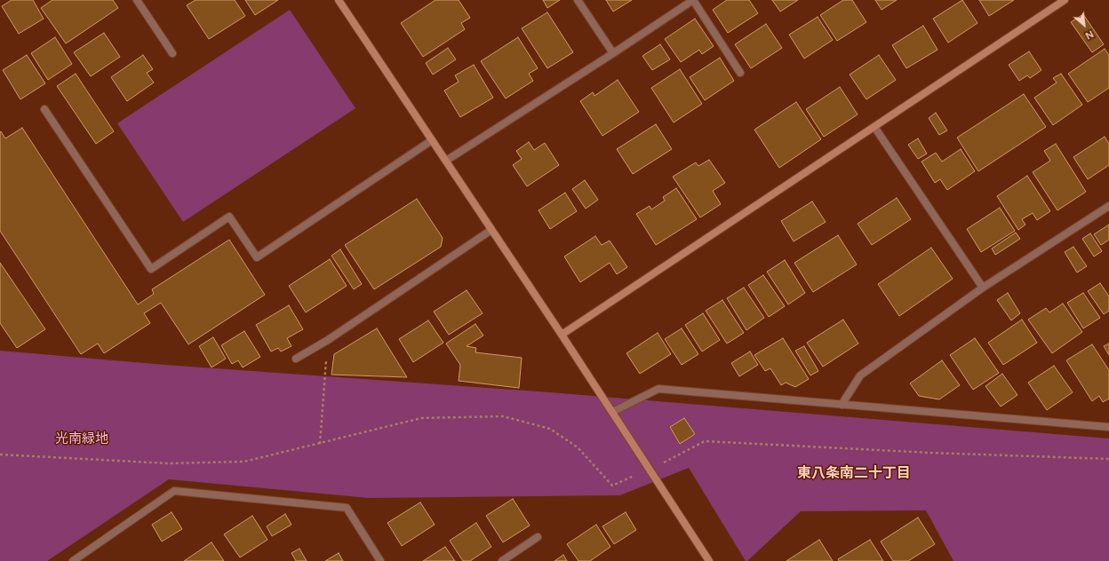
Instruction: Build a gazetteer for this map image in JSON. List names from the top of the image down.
{
  "districts": ["東八条南二十丁目"],
  "parks": ["光南緑地"],
  "north": "bottom right"
}
